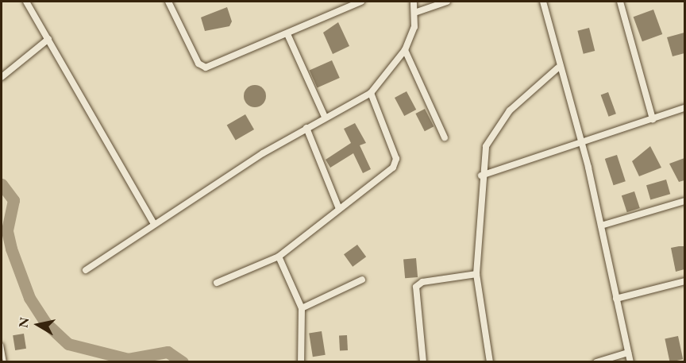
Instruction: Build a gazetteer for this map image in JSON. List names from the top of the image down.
{
  "north": "left"
}
